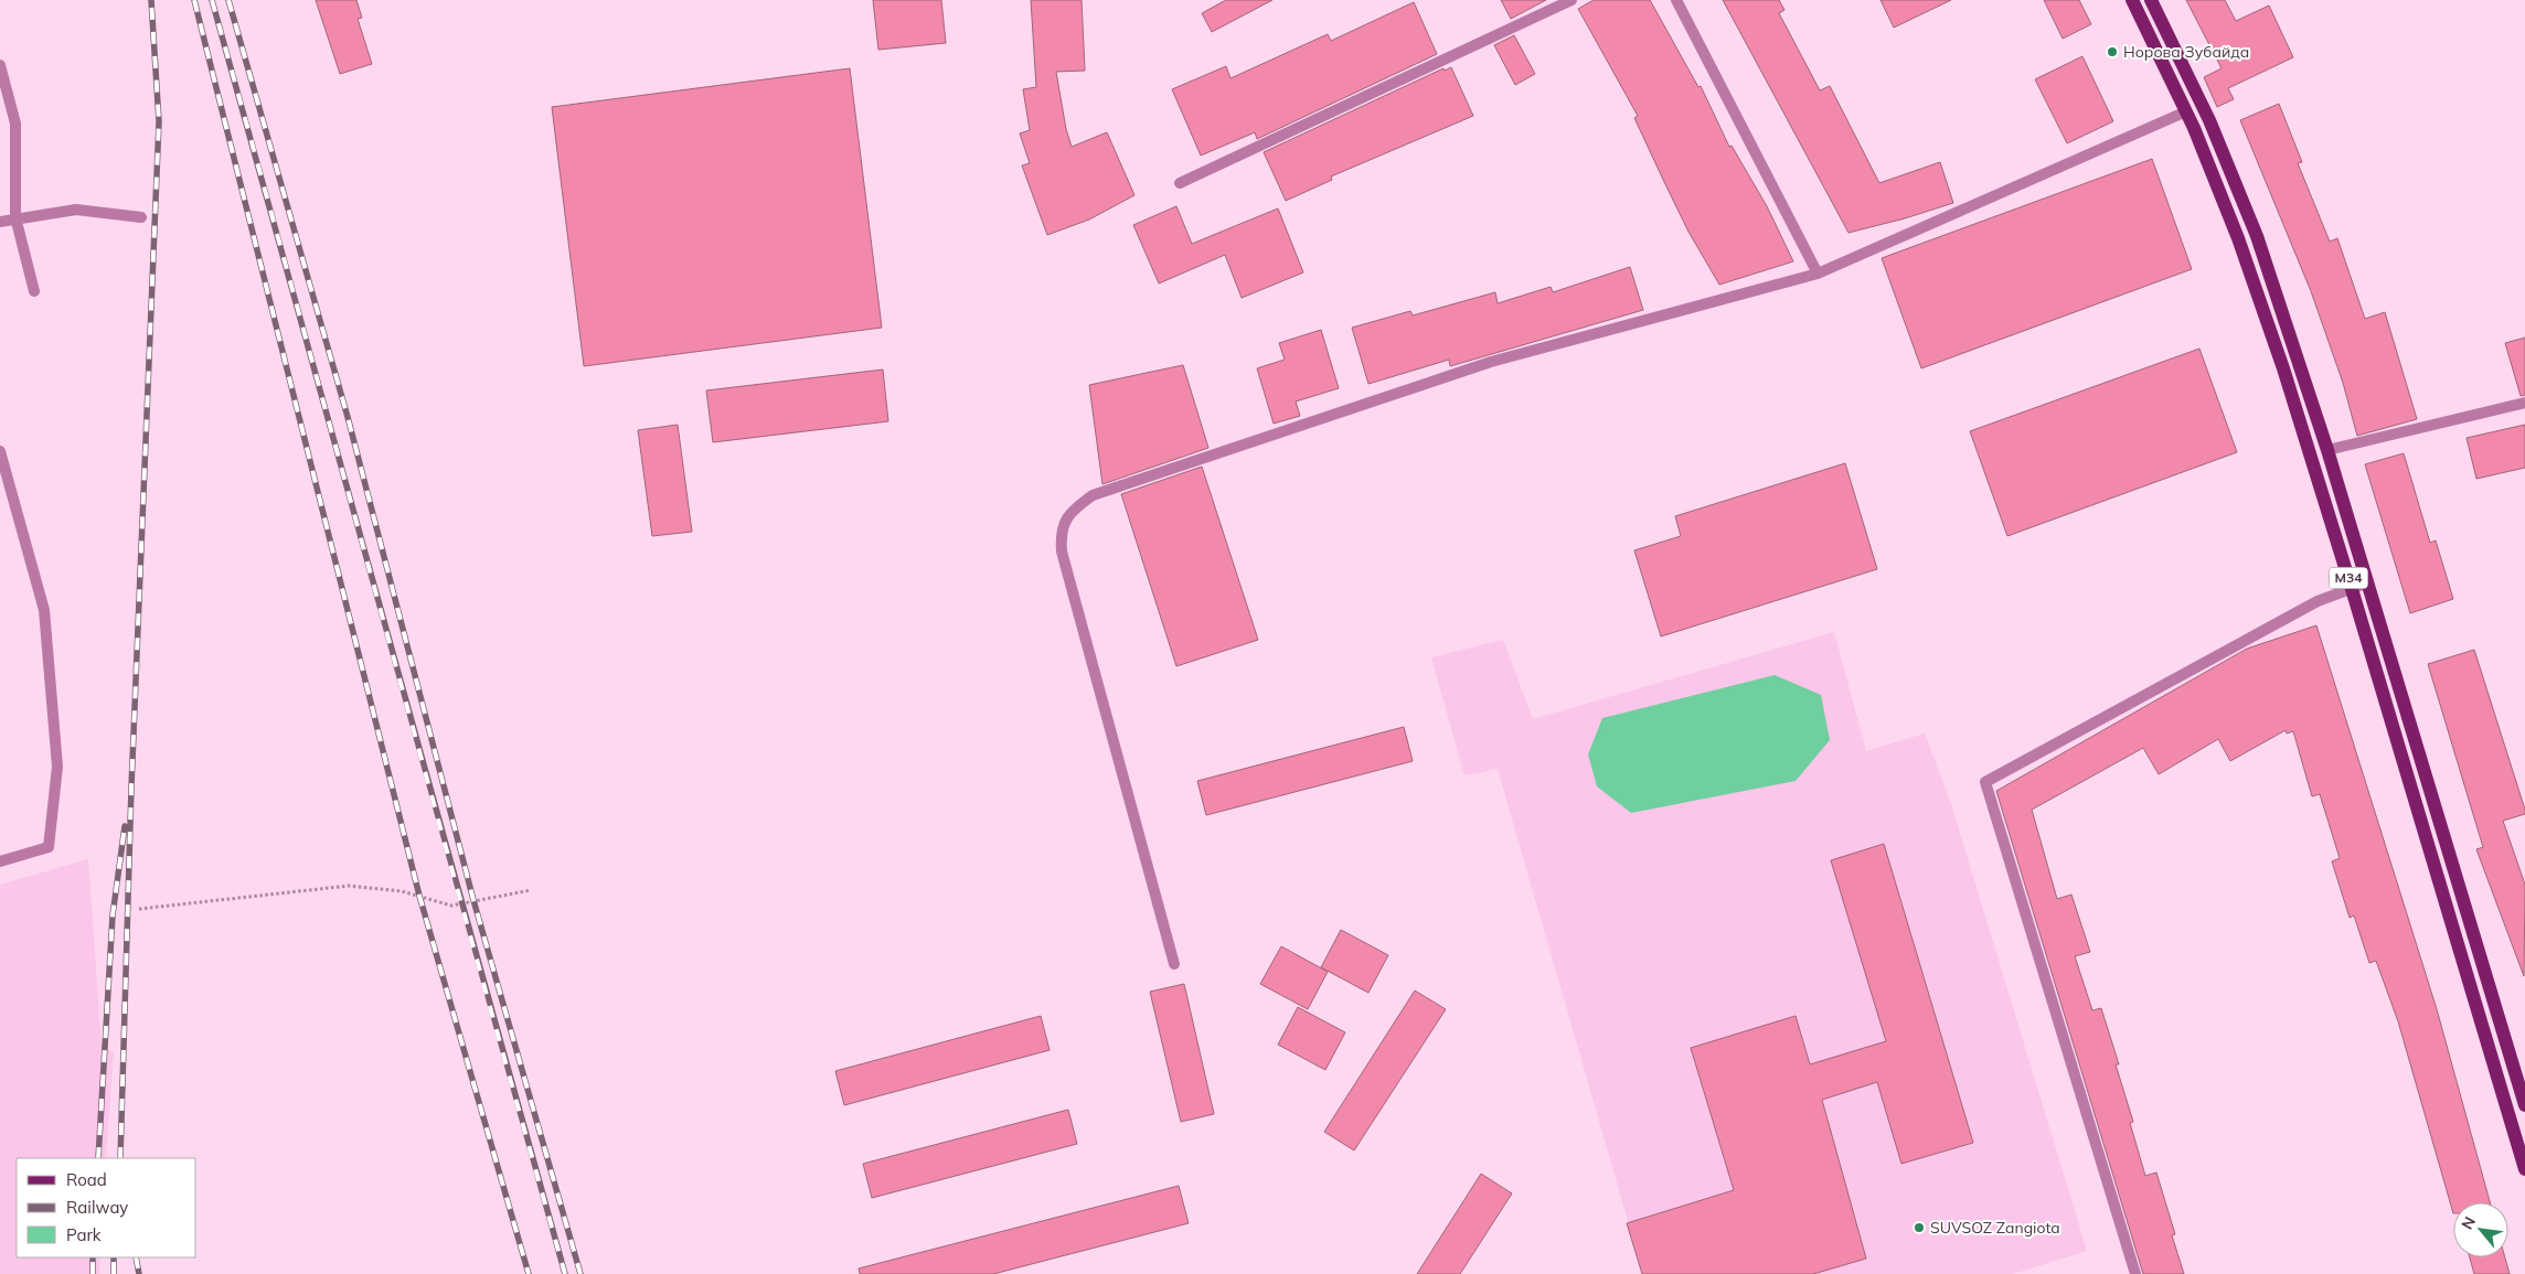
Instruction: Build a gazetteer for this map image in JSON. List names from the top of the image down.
{
  "streets": {
    "main road": ["M34"]
  },
  "places": ["Норова Зубайда", "SUVSOZ Zangiota"],
  "legend": ["Road", "Railway", "Park"],
  "north": "top left"
}
